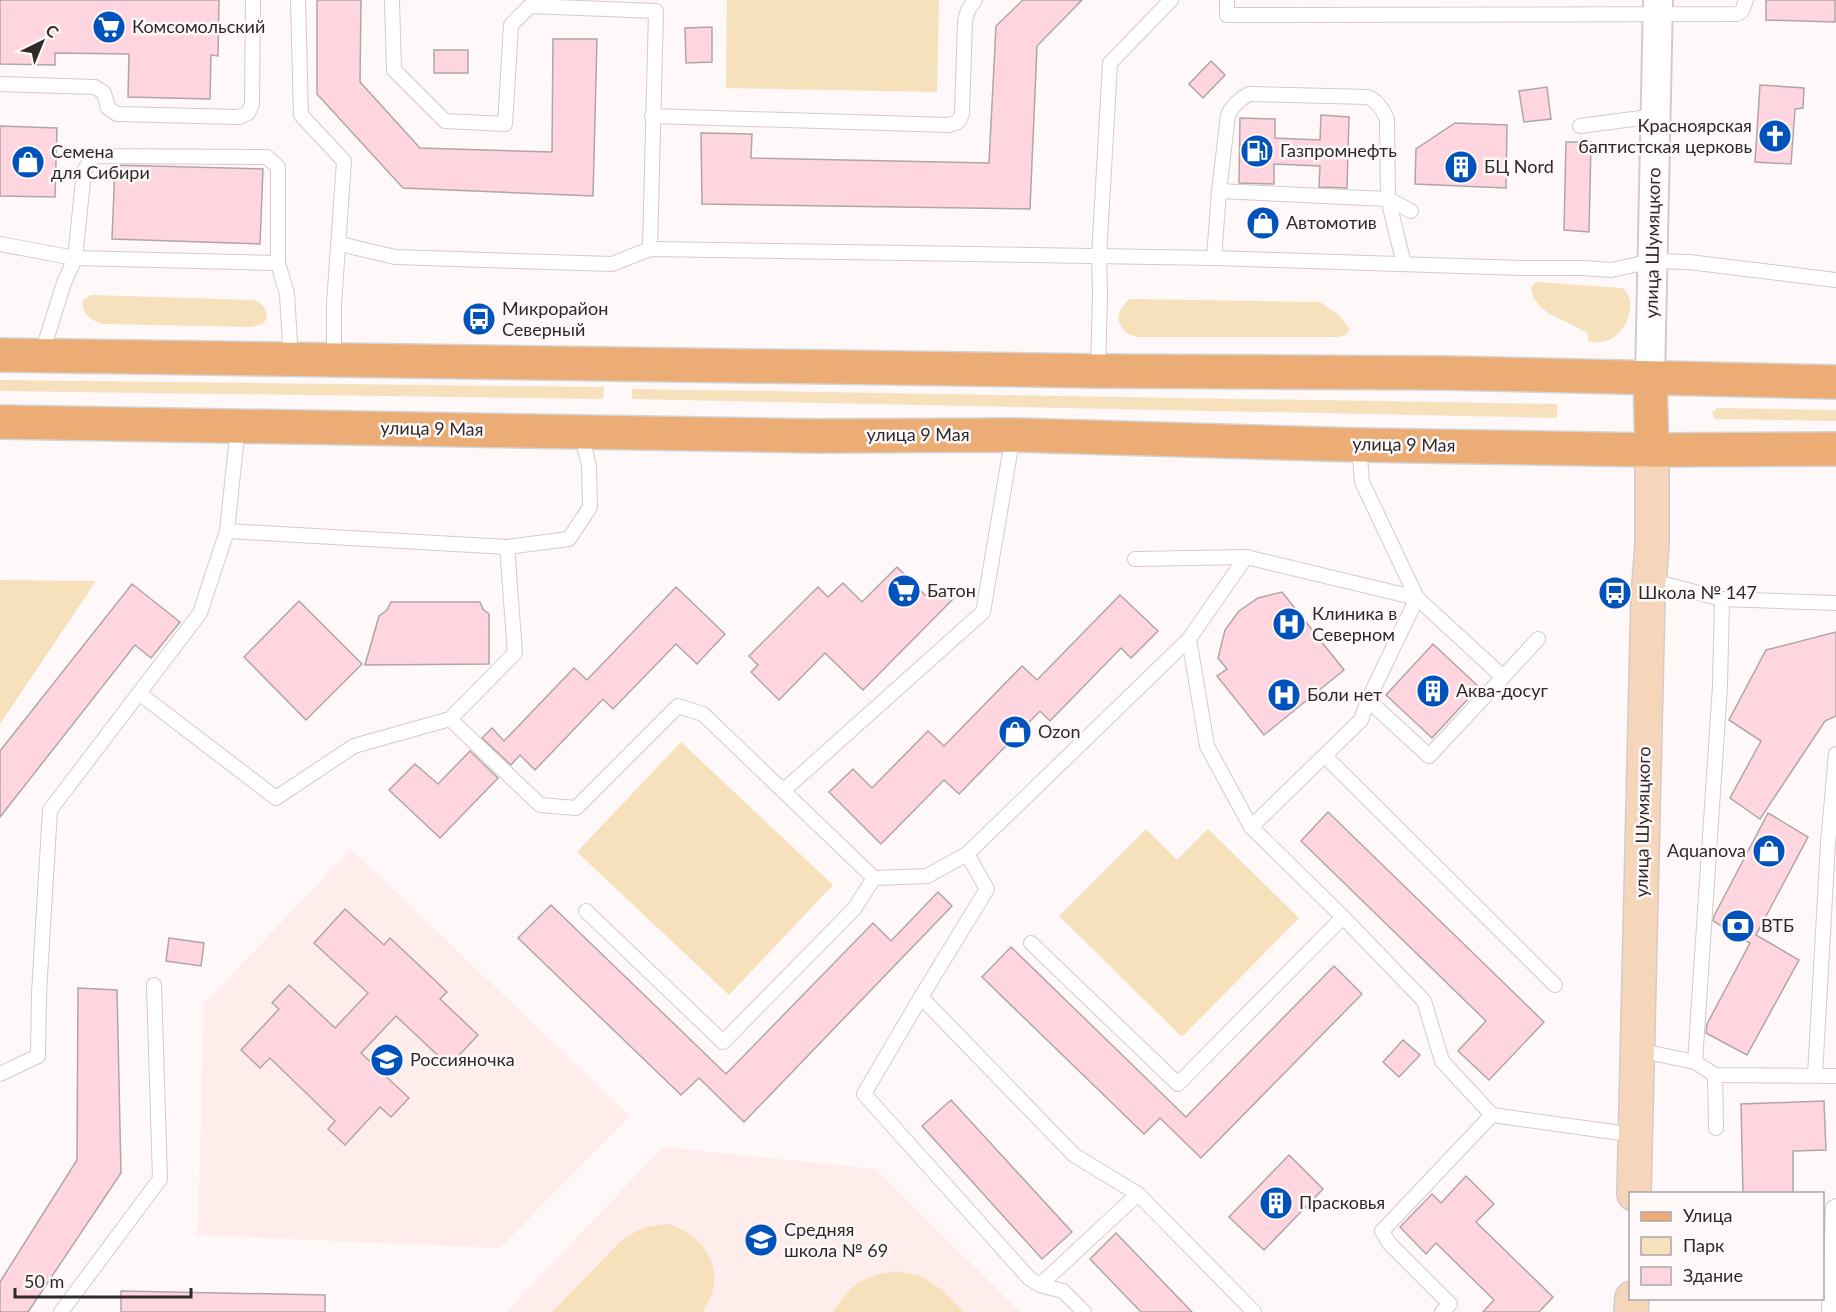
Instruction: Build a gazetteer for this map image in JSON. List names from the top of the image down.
{
  "streets": {
    "main road": ["улица 9 Мая"],
    "street": ["улица Шумяцкого"]
  },
  "crossings": [
    ["улица Шумяцкого", "улица 9 Мая"]
  ],
  "places": {
    "supermarket": ["Комсомольский", "Батон"],
    "church": ["Красноярская баптистская церковь"],
    "fuel station": ["Газпромнефть"],
    "shop": [
      "Семена для Сибири",
      "Автомотив",
      "Ozon",
      "Aquanova"
    ],
    "building": ["БЦ Nord", "Аква-досуг", "Прасковья"],
    "bus stop": ["Микрорайон Северный", "Школа № 147"],
    "hospital": ["Клиника в Северном", "Боли нет"],
    "bank": ["ВТБ"],
    "school or university": ["Россияночка", "Средняя школа № 69"]
  },
  "legend": ["Улица", "Парк", "Здание"],
  "scale_bar": "50 m",
  "north": "top right"
}
